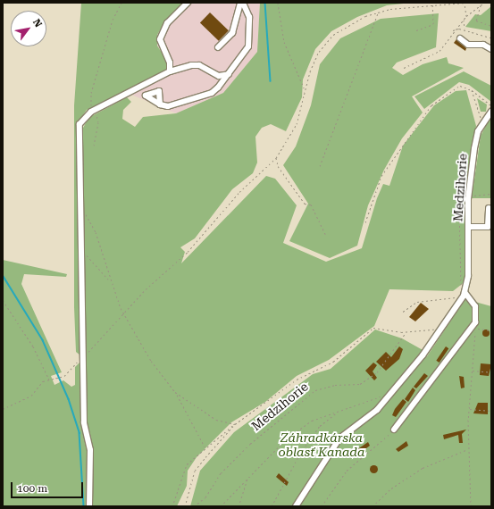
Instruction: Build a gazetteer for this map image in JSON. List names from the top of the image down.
{
  "streets": {
    "street": ["Medzihorie"]
  },
  "parks": ["Záhradkárska oblasť Kanada"],
  "scale_bar": "100 m",
  "north": "top right"
}
